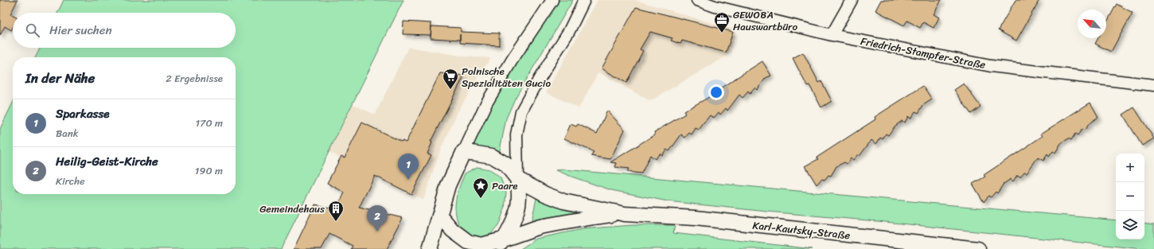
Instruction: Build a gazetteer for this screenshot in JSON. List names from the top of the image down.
{
  "streets": {
    "street": ["Friedrich-Stampfer-Straße", "Karl-Kautsky-Straße"]
  },
  "places": {
    "office": ["GEWOBA Hauswartbüro"],
    "supermarket": ["Polnische Spezialitäten Gucio"],
    "place": ["Paare"],
    "building": ["Gemeindehaus"]
  },
  "north": "top left",
  "page": {
    "search": "Hier suchen",
    "heading": ["In der Nähe", "2 Ergebnisse"],
    "list": [
      {
        "mark": "1",
        "name": "Sparkasse",
        "note": "Bank",
        "value": "170 m"
      },
      {
        "mark": "2",
        "name": "Heilig-Geist-Kirche",
        "note": "Kirche",
        "value": "190 m"
      }
    ],
    "map_buttons": ["+", "−"],
    "pins": ["1", "2"]
  }
}
